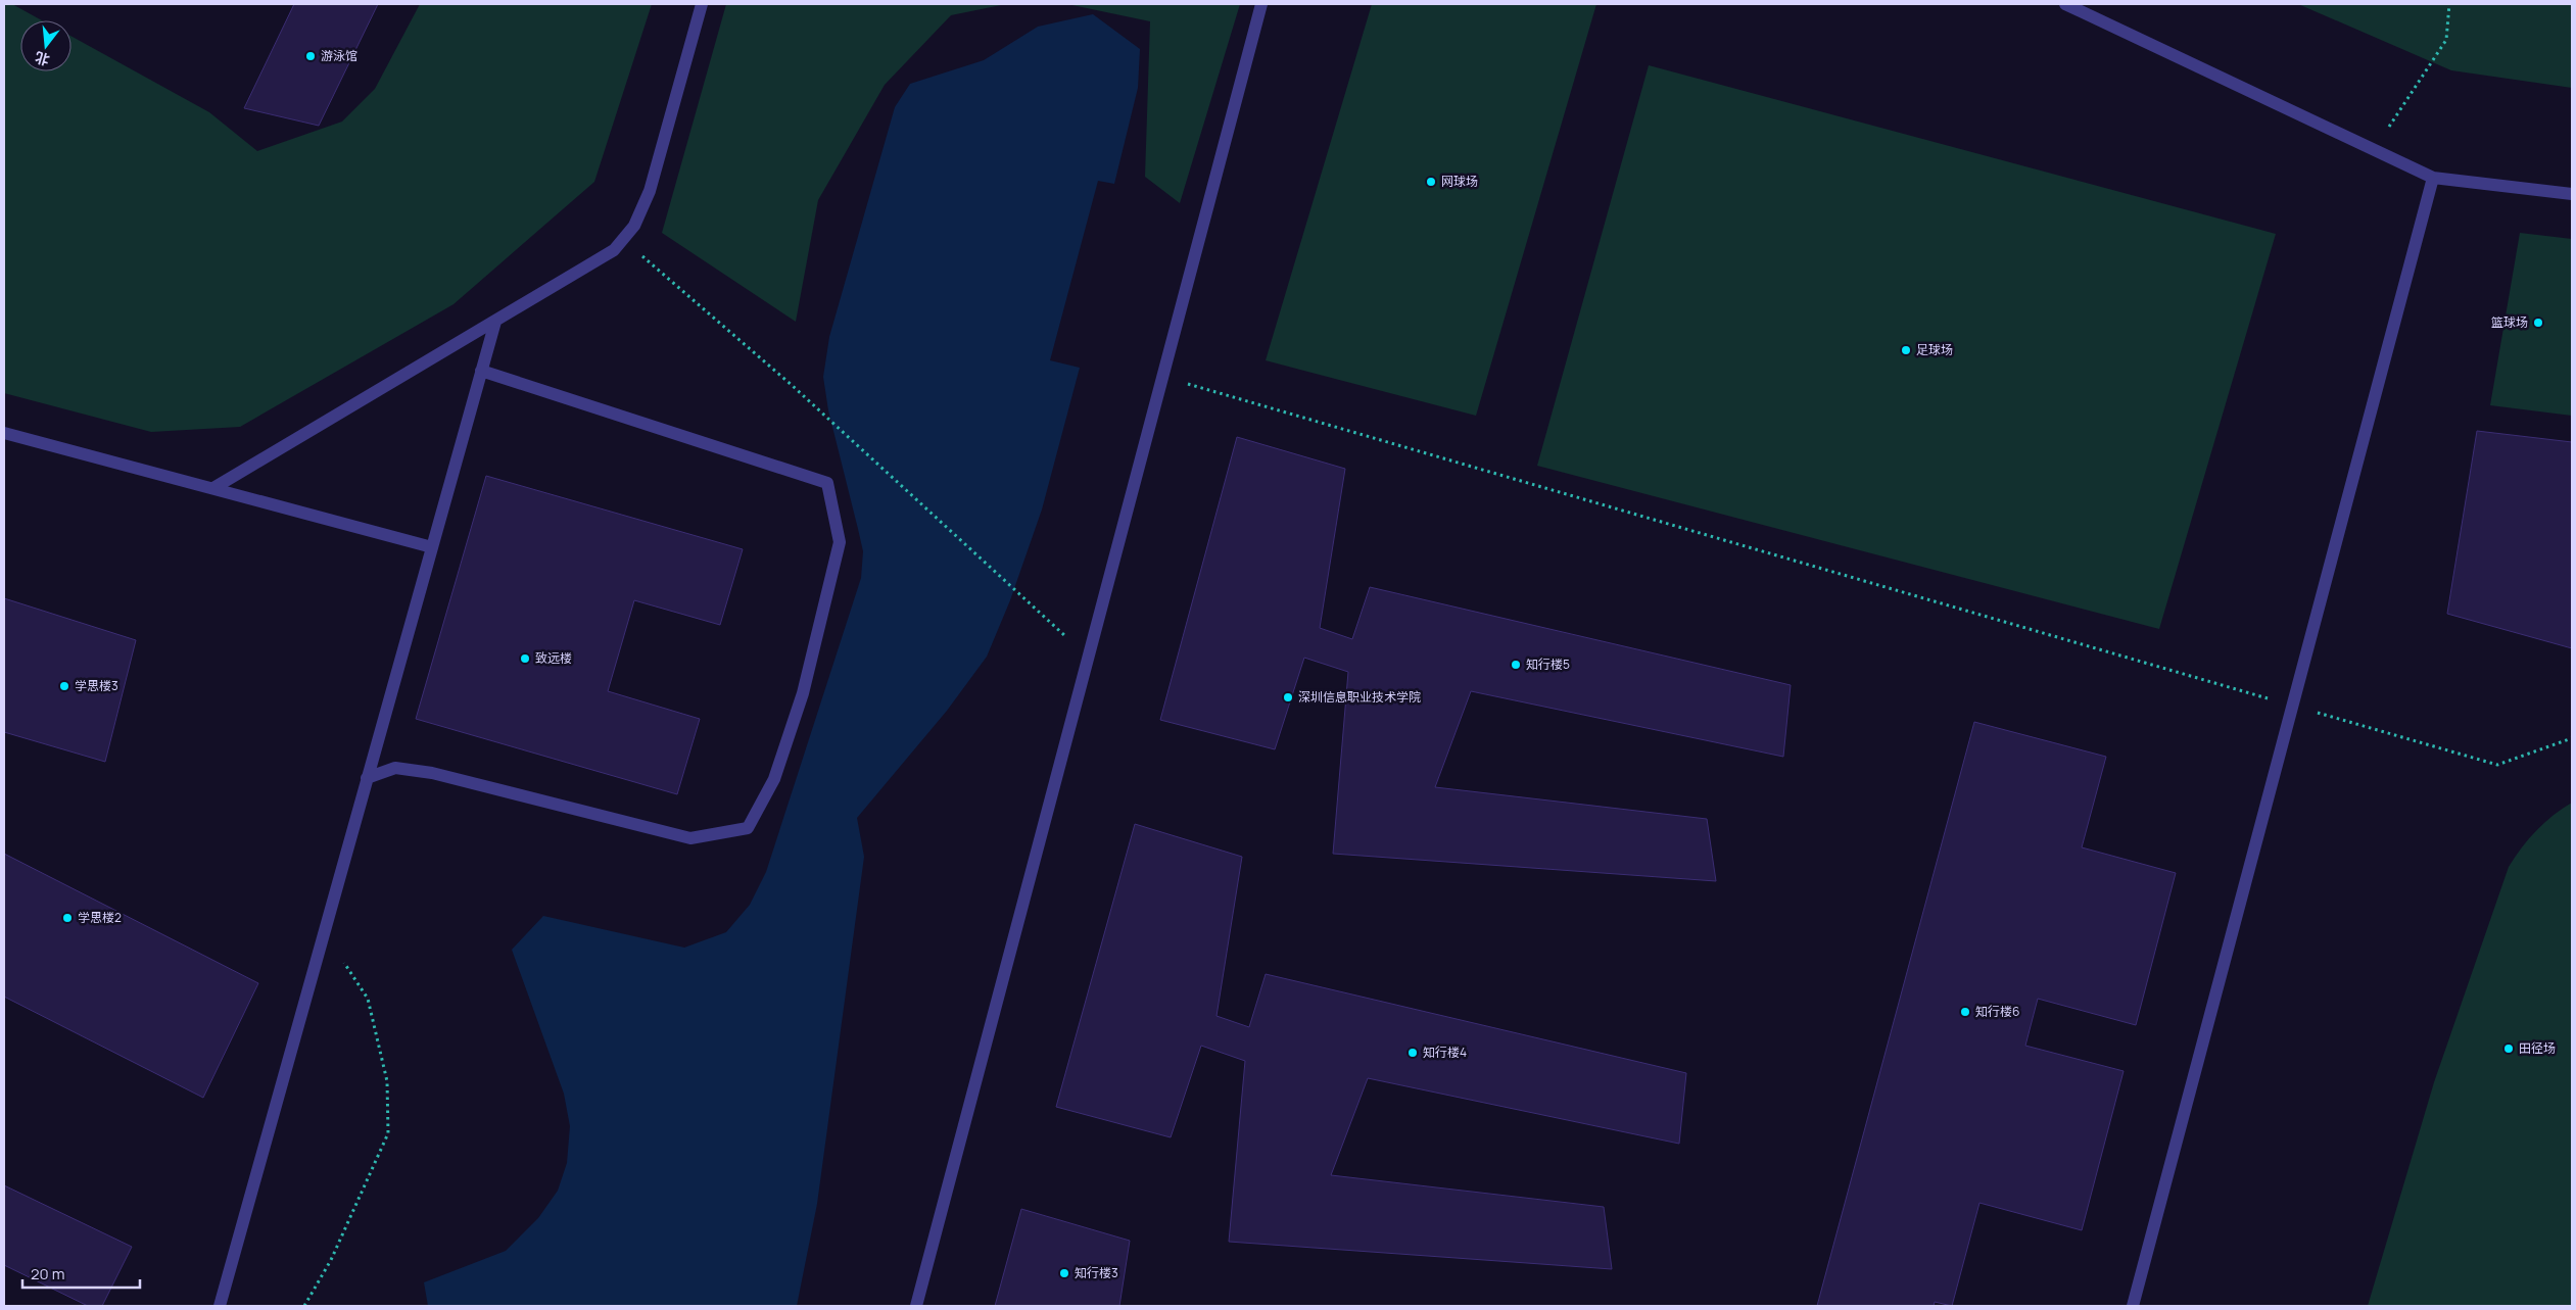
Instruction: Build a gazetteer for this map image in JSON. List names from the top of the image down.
{
  "places": [
    "游泳馆",
    "网球场",
    "篮球场",
    "足球场",
    "致远楼",
    "知行楼5",
    "学思楼3",
    "深圳信息职业技术学院",
    "学思楼2",
    "知行楼6",
    "田径场",
    "知行楼4",
    "知行楼3"
  ],
  "scale_bar": "20 m",
  "north": "bottom"
}
